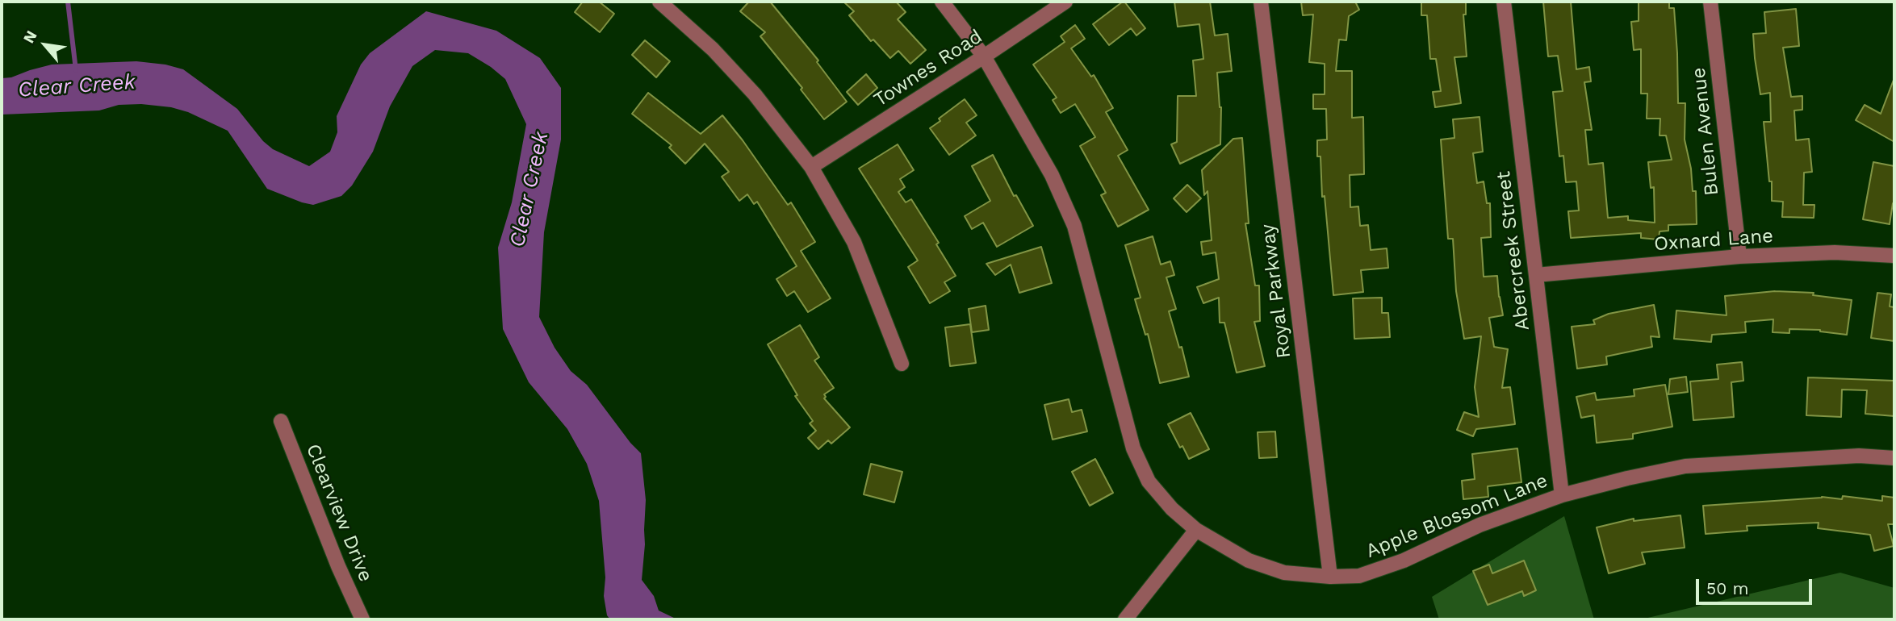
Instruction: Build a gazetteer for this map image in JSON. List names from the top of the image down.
{
  "streets": {
    "street": [
      "Townes Road",
      "Bulen Avenue",
      "Oxnard Lane",
      "Abercreek Street",
      "Royal Parkway",
      "Clearview Drive",
      "Apple Blossom Lane"
    ]
  },
  "crossings": [
    ["Townes Road", "Apple Blossom Lane"],
    ["Bulen Avenue", "Oxnard Lane"],
    ["Oxnard Lane", "Abercreek Street"],
    ["Abercreek Street", "Apple Blossom Lane"],
    ["Royal Parkway", "Apple Blossom Lane"]
  ],
  "water": ["Clear Creek"],
  "scale_bar": "50 m",
  "north": "top left"
}
